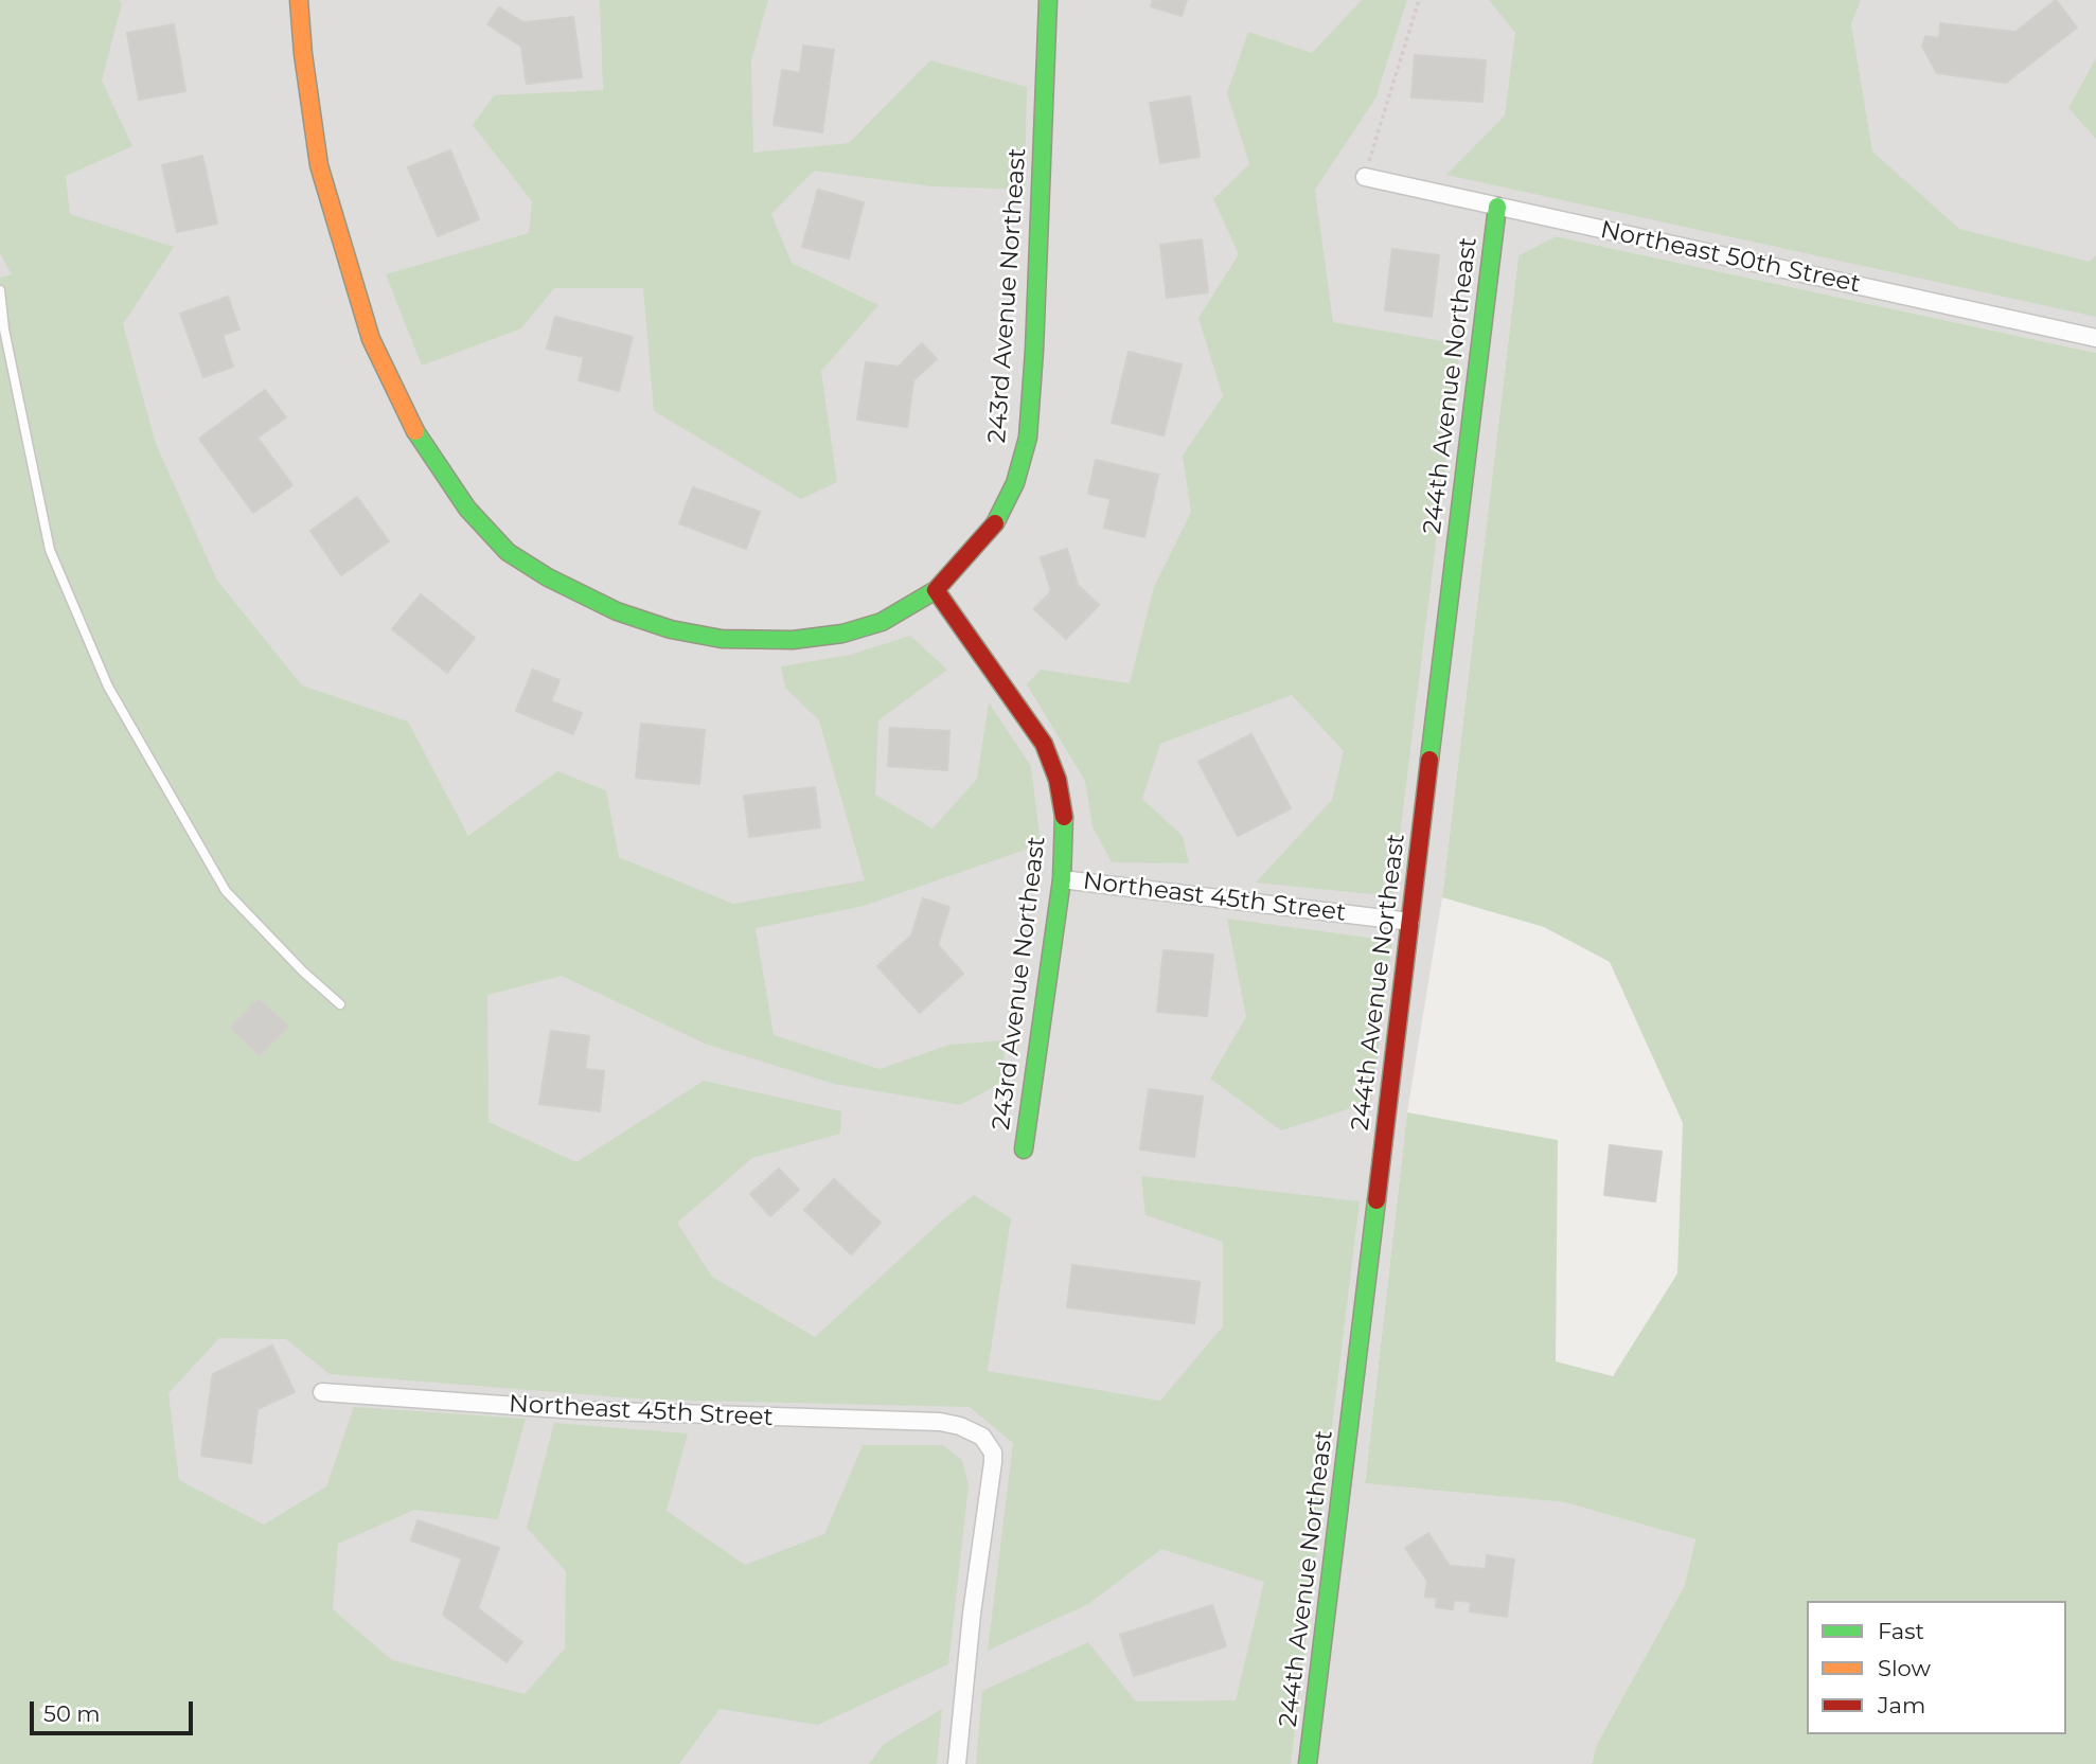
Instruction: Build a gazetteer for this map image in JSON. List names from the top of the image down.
{
  "streets": {
    "street": [
      "Northeast 50th Street",
      "243rd Avenue Northeast",
      "244th Avenue Northeast",
      "Northeast 45th Street"
    ]
  },
  "crossings": [
    ["Northeast 50th Street", "244th Avenue Northeast"],
    ["243rd Avenue Northeast", "Northeast 45th Street"],
    ["244th Avenue Northeast", "Northeast 45th Street"]
  ],
  "legend": ["Fast", "Slow", "Jam"],
  "scale_bar": "50 m"
}
